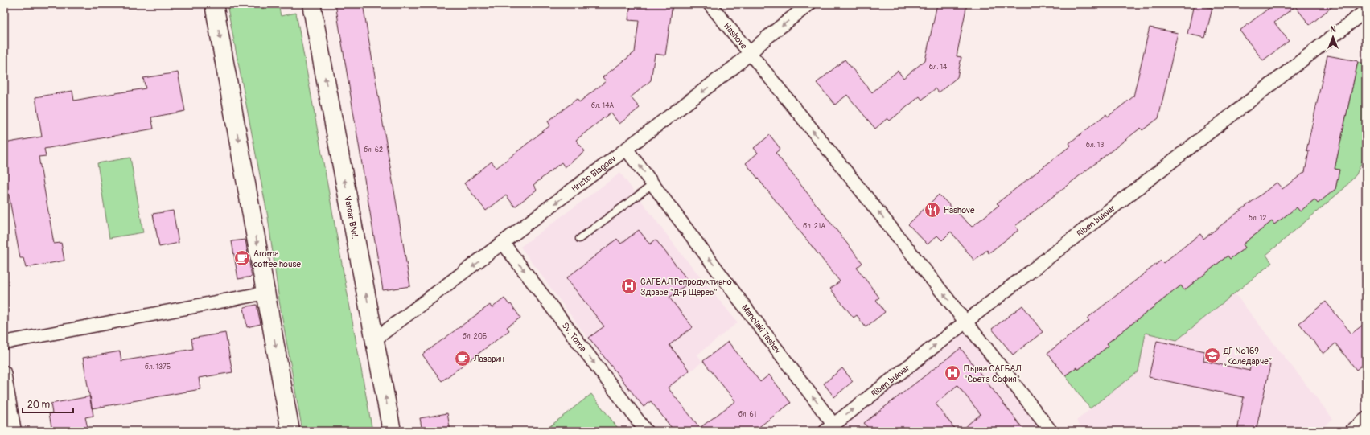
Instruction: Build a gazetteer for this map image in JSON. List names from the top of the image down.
{
  "streets": {
    "street": [
      "Hashove",
      "Hristo Blagoev",
      "Vardar Blvd.",
      "Riben bukvar",
      "Manolaki Tashev",
      "Sv. Toma"
    ]
  },
  "crossings": [
    ["Hashove", "Hristo Blagoev"],
    ["Hashove", "Riben bukvar"],
    ["Hristo Blagoev", "Vardar Blvd."],
    ["Hristo Blagoev", "Manolaki Tashev"],
    ["Hristo Blagoev", "Sv. Toma"],
    ["Riben bukvar", "Manolaki Tashev"]
  ],
  "one_way": [
    "Hashove",
    "Hristo Blagoev",
    "Manolaki Tashev",
    "Sv. Toma"
  ],
  "places": {
    "restaurant": ["Hashove"],
    "cafe": ["Aroma coffee house", "Лазарин"],
    "hospital": ["САГБАЛ Репродуктивно Здраве \"Д-р Щерев\"", "Първа САГБАЛ \"Света София\""],
    "school or university": ["ДГ №169 „Коледарче“"]
  },
  "house_numbers": [
    "бл. 14",
    "бл. 14А",
    "бл. 13",
    "бл. 62",
    "бл. 12",
    "бл. 21А",
    "бл. 20Б",
    "бл. 137Б",
    "бл. 61"
  ],
  "scale_bar": "20 m",
  "north": "top"
}
